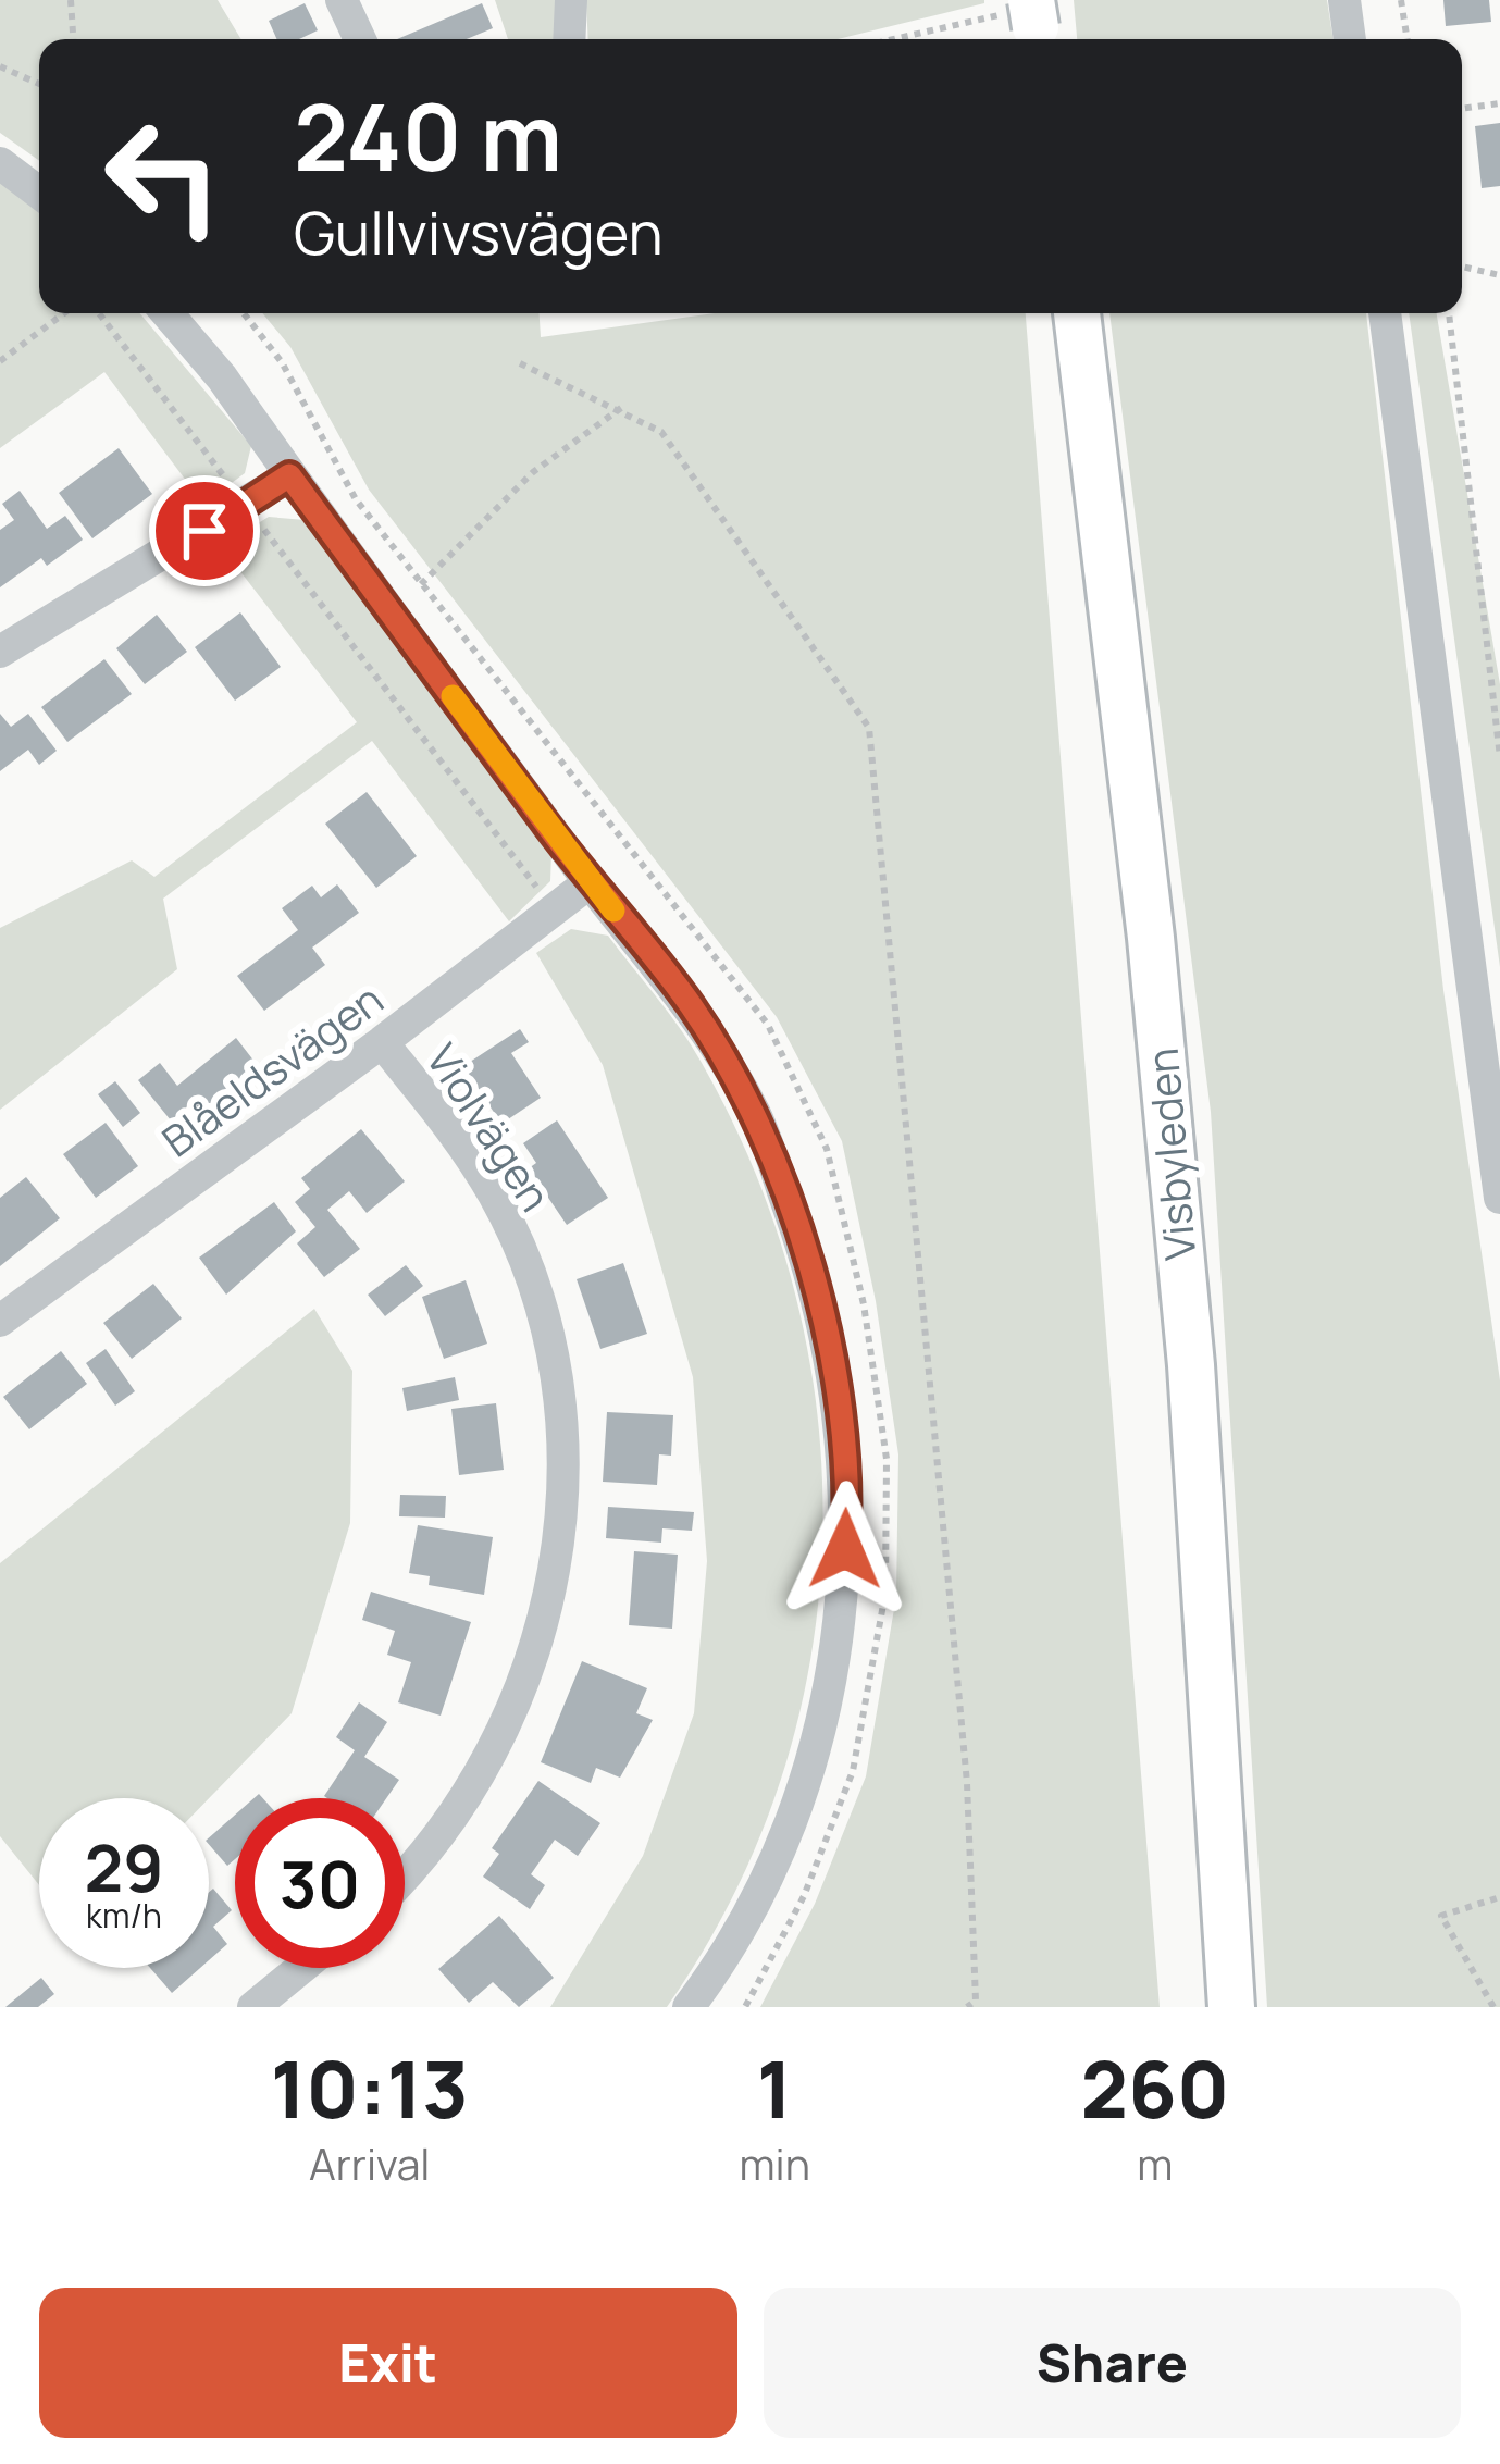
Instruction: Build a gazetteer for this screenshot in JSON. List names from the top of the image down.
{
  "streets": {
    "main road": ["Visbyleden"],
    "street": ["Blåeldsvägen", "Violvägen"]
  },
  "crossings": [
    ["Blåeldsvägen", "Violvägen"]
  ],
  "page": {
    "turn": ["240 m", "Gullvivsvägen"],
    "speed": "29 km/h",
    "limit": "30",
    "eta": [
      "10:13",
      "Arrival",
      "1",
      "min",
      "260",
      "m"
    ],
    "buttons": ["Exit", "Share"]
  }
}
